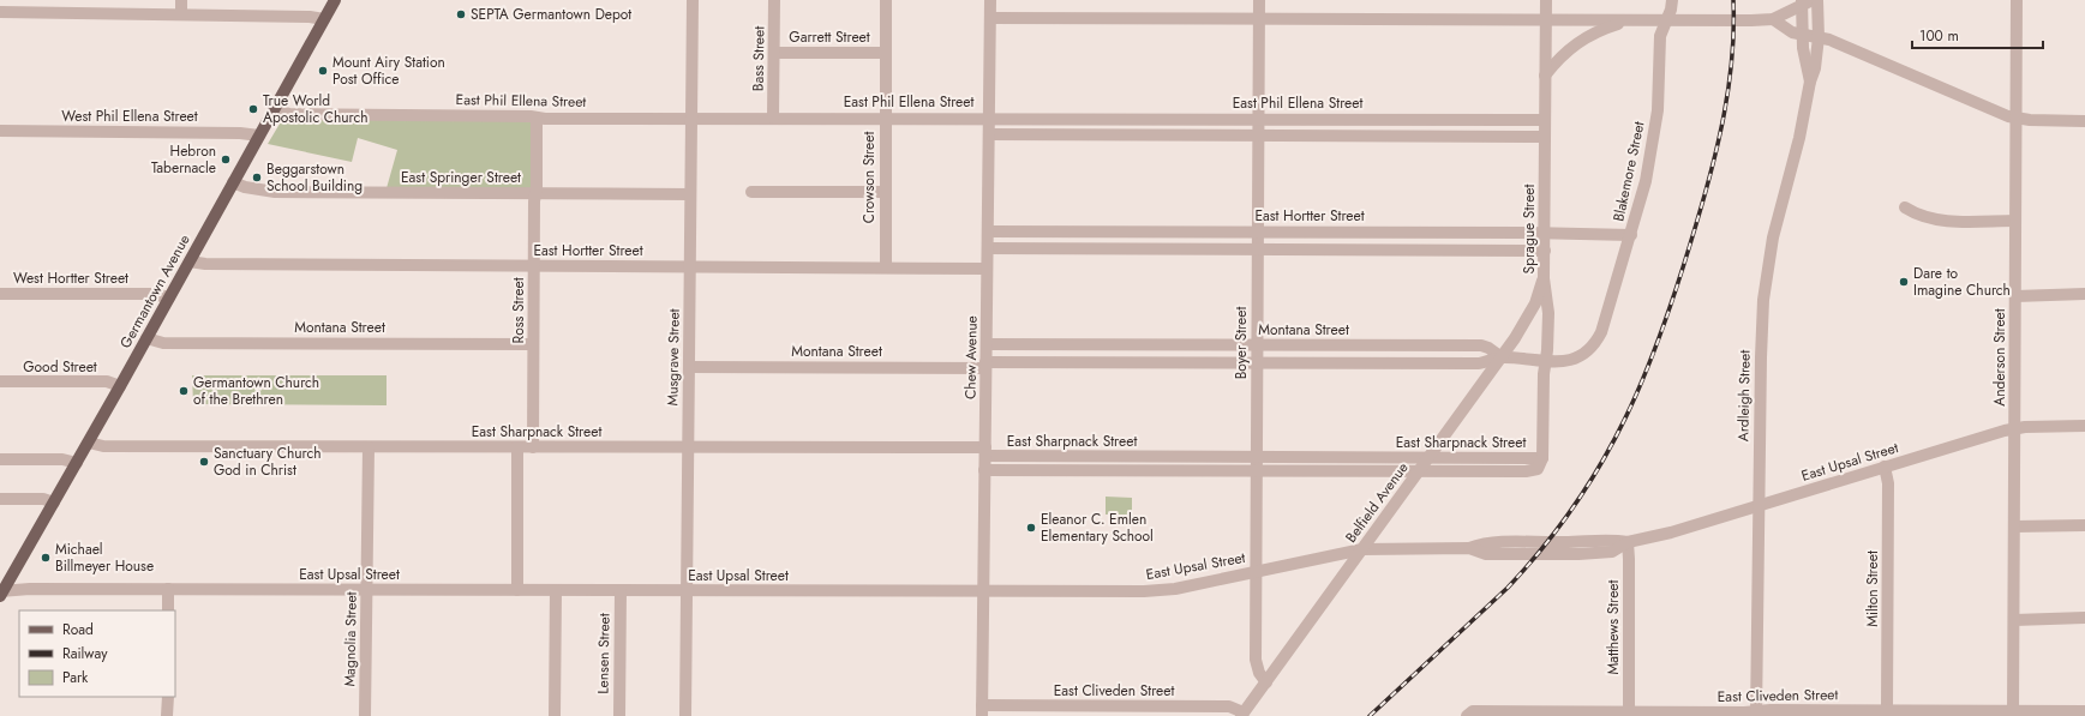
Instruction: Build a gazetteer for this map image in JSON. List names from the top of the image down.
{
  "streets": {
    "main road": ["Germantown Avenue"],
    "street": [
      "Garrett Street",
      "Bass Street",
      "East Phil Ellena Street",
      "West Phil Ellena Street",
      "Blakemore Street",
      "East Springer Street",
      "Crowson Street",
      "East Hortter Street",
      "Sprague Street",
      "West Hortter Street",
      "Ross Street",
      "Montana Street",
      "Boyer Street",
      "Musgrave Street",
      "Chew Avenue",
      "Anderson Street",
      "Good Street",
      "Ardleigh Street",
      "East Sharpnack Street",
      "East Upsal Street",
      "Belfield Avenue",
      "Milton Street",
      "Matthews Street",
      "Magnolia Street",
      "Lensen Street",
      "East Cliveden Street"
    ]
  },
  "crossings": [
    ["Garrett Street", "Bass Street"],
    ["Garrett Street", "Crowson Street"],
    ["Bass Street", "East Phil Ellena Street"],
    ["East Phil Ellena Street", "Crowson Street"],
    ["East Phil Ellena Street", "Sprague Street"],
    ["East Phil Ellena Street", "Germantown Avenue"],
    ["East Phil Ellena Street", "Ross Street"],
    ["East Phil Ellena Street", "Boyer Street"],
    ["East Phil Ellena Street", "Musgrave Street"],
    ["East Phil Ellena Street", "Chew Avenue"],
    ["West Phil Ellena Street", "Germantown Avenue"],
    ["Blakemore Street", "East Hortter Street"],
    ["Blakemore Street", "Montana Street"],
    ["East Springer Street", "Germantown Avenue"],
    ["East Springer Street", "Ross Street"],
    ["East Springer Street", "Musgrave Street"],
    ["Crowson Street", "East Hortter Street"],
    ["East Hortter Street", "Sprague Street"],
    ["East Hortter Street", "Germantown Avenue"],
    ["East Hortter Street", "Ross Street"],
    ["East Hortter Street", "Boyer Street"],
    ["East Hortter Street", "Musgrave Street"],
    ["East Hortter Street", "Chew Avenue"],
    ["Sprague Street", "Montana Street"],
    ["Sprague Street", "East Sharpnack Street"],
    ["Sprague Street", "Belfield Avenue"],
    ["West Hortter Street", "Germantown Avenue"],
    ["Germantown Avenue", "Montana Street"],
    ["Germantown Avenue", "Good Street"],
    ["Germantown Avenue", "East Sharpnack Street"],
    ["Germantown Avenue", "East Upsal Street"],
    ["Ross Street", "Montana Street"],
    ["Ross Street", "East Sharpnack Street"],
    ["Montana Street", "Boyer Street"],
    ["Montana Street", "Musgrave Street"],
    ["Montana Street", "Chew Avenue"],
    ["Montana Street", "Belfield Avenue"],
    ["Boyer Street", "East Sharpnack Street"],
    ["Boyer Street", "East Upsal Street"],
    ["Boyer Street", "Belfield Avenue"],
    ["Musgrave Street", "East Sharpnack Street"],
    ["Musgrave Street", "East Upsal Street"],
    ["Chew Avenue", "East Sharpnack Street"],
    ["Chew Avenue", "East Upsal Street"],
    ["Chew Avenue", "East Cliveden Street"],
    ["Anderson Street", "East Upsal Street"],
    ["Anderson Street", "East Cliveden Street"],
    ["Ardleigh Street", "East Upsal Street"],
    ["Ardleigh Street", "East Cliveden Street"],
    ["East Sharpnack Street", "Belfield Avenue"],
    ["East Sharpnack Street", "Magnolia Street"],
    ["East Upsal Street", "Belfield Avenue"],
    ["East Upsal Street", "Milton Street"],
    ["East Upsal Street", "Matthews Street"],
    ["East Upsal Street", "Magnolia Street"],
    ["East Upsal Street", "Lensen Street"],
    ["Belfield Avenue", "East Cliveden Street"],
    ["Milton Street", "East Cliveden Street"],
    ["Matthews Street", "East Cliveden Street"]
  ],
  "places": [
    "SEPTA Germantown Depot",
    "Mount Airy Station Post Office",
    "True World Apostolic Church",
    "Hebron Tabernacle",
    "Beggarstown School Building",
    "Dare to Imagine Church",
    "Germantown Church of the Brethren",
    "Sanctuary Church God in Christ",
    "Eleanor C. Emlen Elementary School",
    "Michael Billmeyer House"
  ],
  "legend": ["Road", "Railway", "Park"],
  "scale_bar": "100 m"
}
